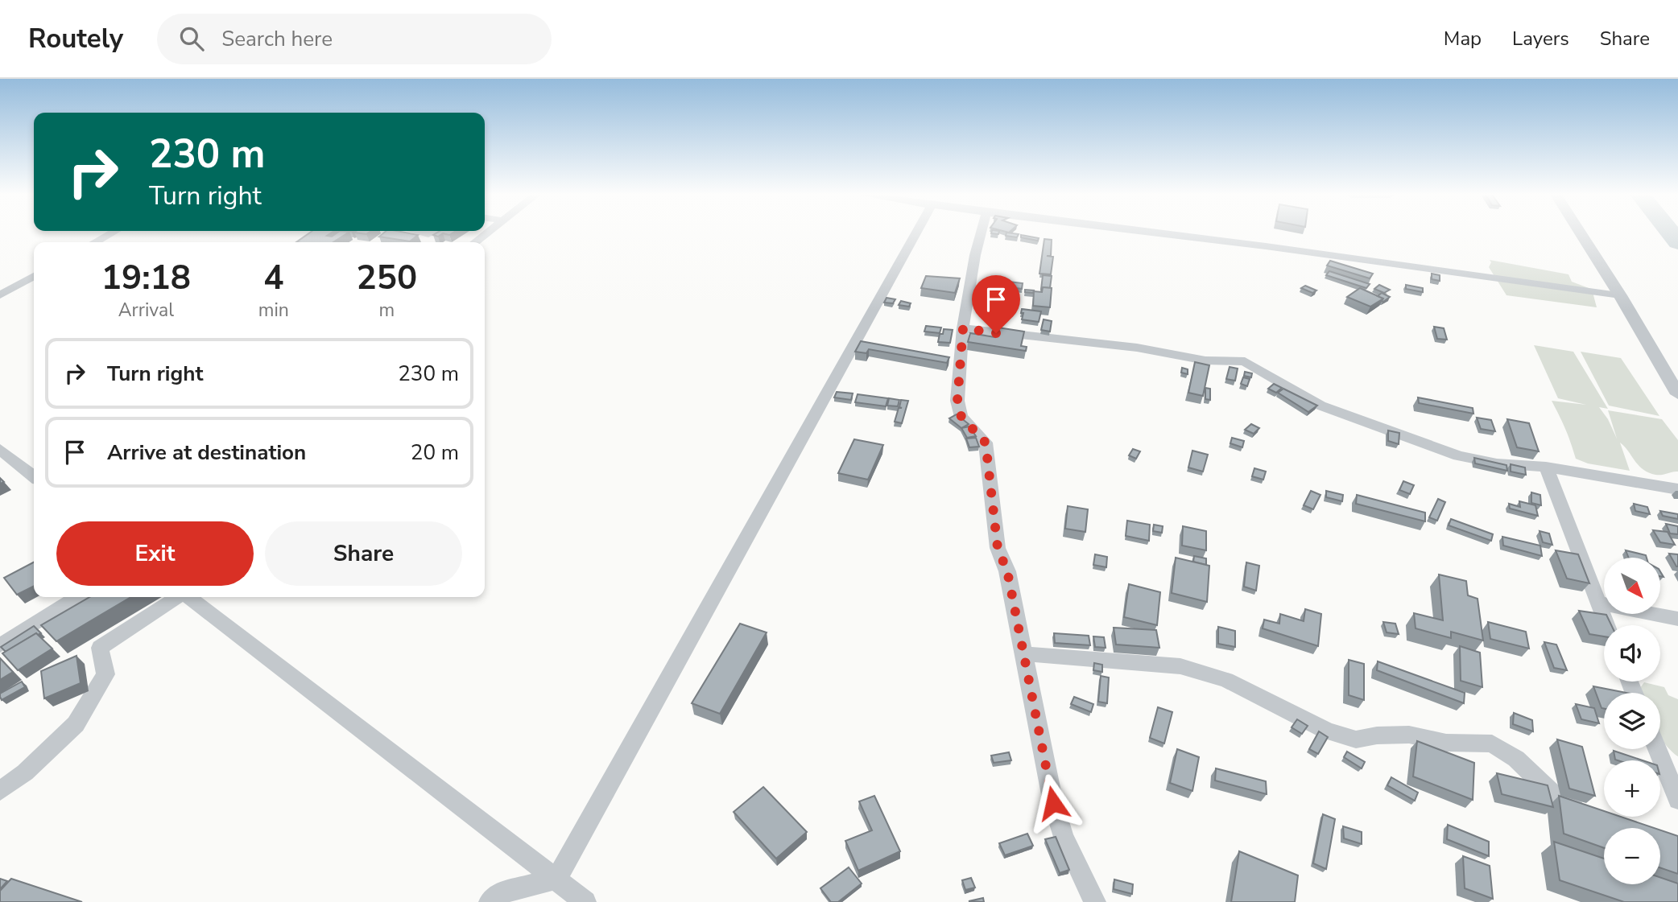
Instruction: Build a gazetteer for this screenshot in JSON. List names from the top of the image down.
{
  "north": "bottom right",
  "page": {
    "header": "Routely",
    "search": "Search here",
    "nav": ["Map", "Layers", "Share"],
    "turn": ["230 m", "Turn right"],
    "eta": [
      "19:18",
      "Arrival",
      "4",
      "min",
      "250",
      "m"
    ],
    "list": [
      {
        "name": "Turn right",
        "value": "230 m"
      },
      {
        "name": "Arrive at destination",
        "value": "20 m"
      }
    ],
    "buttons": ["Exit", "Share"],
    "map_buttons": ["+", "−"]
  }
}
